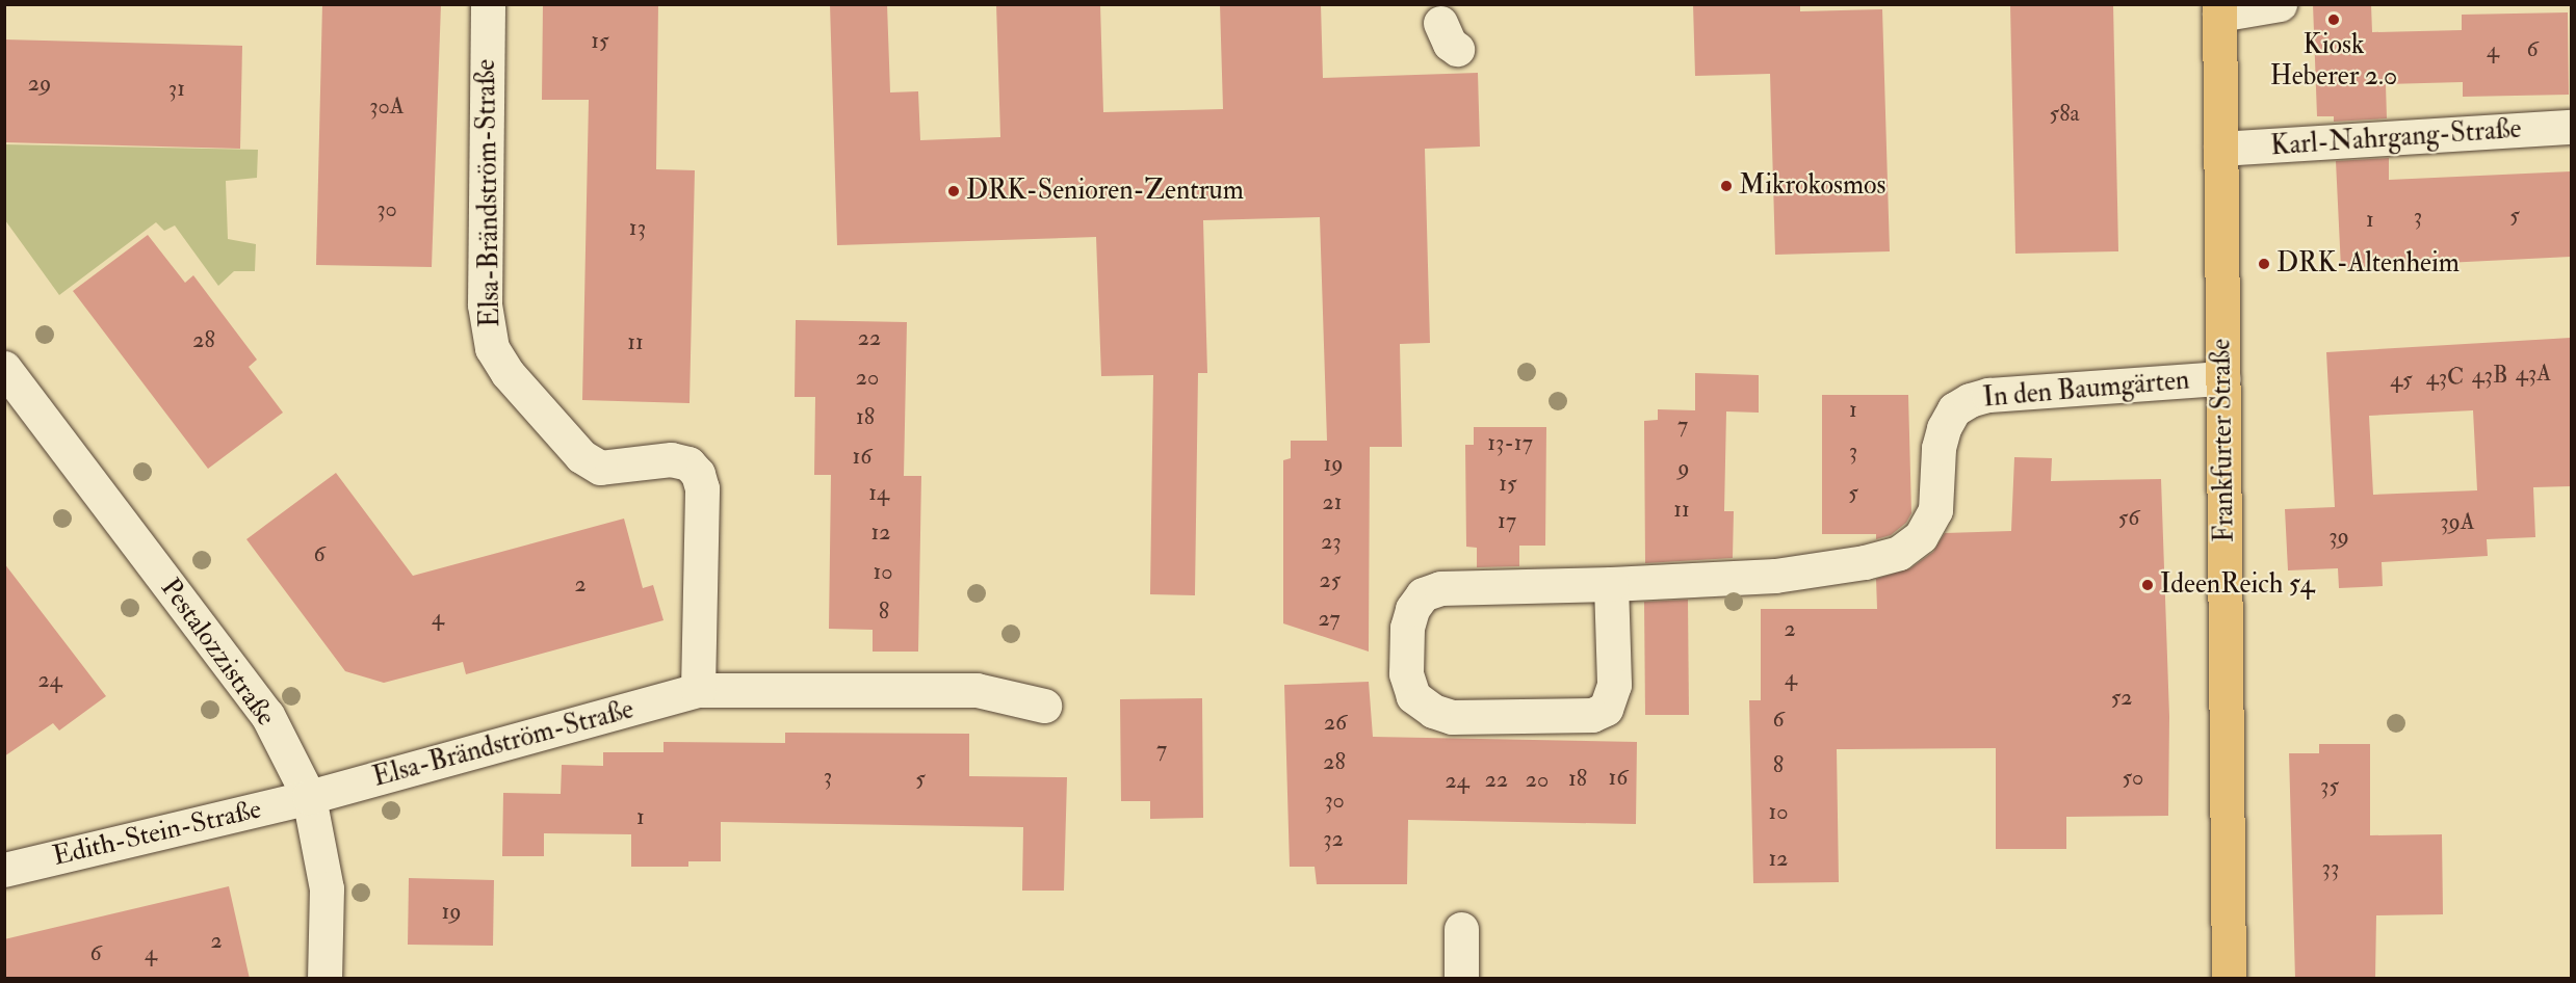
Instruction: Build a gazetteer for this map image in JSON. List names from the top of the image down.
{
  "streets": {
    "main road": ["Frankfurter Straße"],
    "street": [
      "Karl-Nahrgang-Straße",
      "Elsa-Brändström-Straße",
      "In den Baumgärten",
      "Pestalozzistraße",
      "Edith-Stein-Straße"
    ]
  },
  "crossings": [
    ["Karl-Nahrgang-Straße", "Frankfurter Straße"],
    ["Elsa-Brändström-Straße", "Pestalozzistraße"],
    ["Elsa-Brändström-Straße", "Edith-Stein-Straße"],
    ["In den Baumgärten", "Frankfurter Straße"],
    ["Pestalozzistraße", "Edith-Stein-Straße"]
  ],
  "places": [
    "Kiosk Heberer 2.0",
    "Mikrokosmos",
    "DRK-Senioren-Zentrum",
    "DRK-Altenheim",
    "IdeenReich 54"
  ],
  "house_numbers": [
    "15",
    "6",
    "4",
    "29",
    "31",
    "30A",
    "58a",
    "30",
    "5",
    "3",
    "1",
    "13",
    "22",
    "28",
    "11",
    "43A",
    "43B",
    "20",
    "43C",
    "45",
    "1",
    "18",
    "7",
    "13-17",
    "3",
    "16",
    "19",
    "9",
    "15",
    "14",
    "5",
    "21",
    "11",
    "56",
    "17",
    "39A",
    "12",
    "39",
    "23",
    "6",
    "10",
    "25",
    "2",
    "8",
    "4",
    "27",
    "2",
    "4",
    "24",
    "52",
    "6",
    "26",
    "7",
    "28",
    "8",
    "3",
    "16",
    "50",
    "5",
    "18",
    "22",
    "20",
    "24",
    "35",
    "30",
    "10",
    "1",
    "32",
    "12",
    "33",
    "19",
    "2",
    "6",
    "4"
  ]
}
